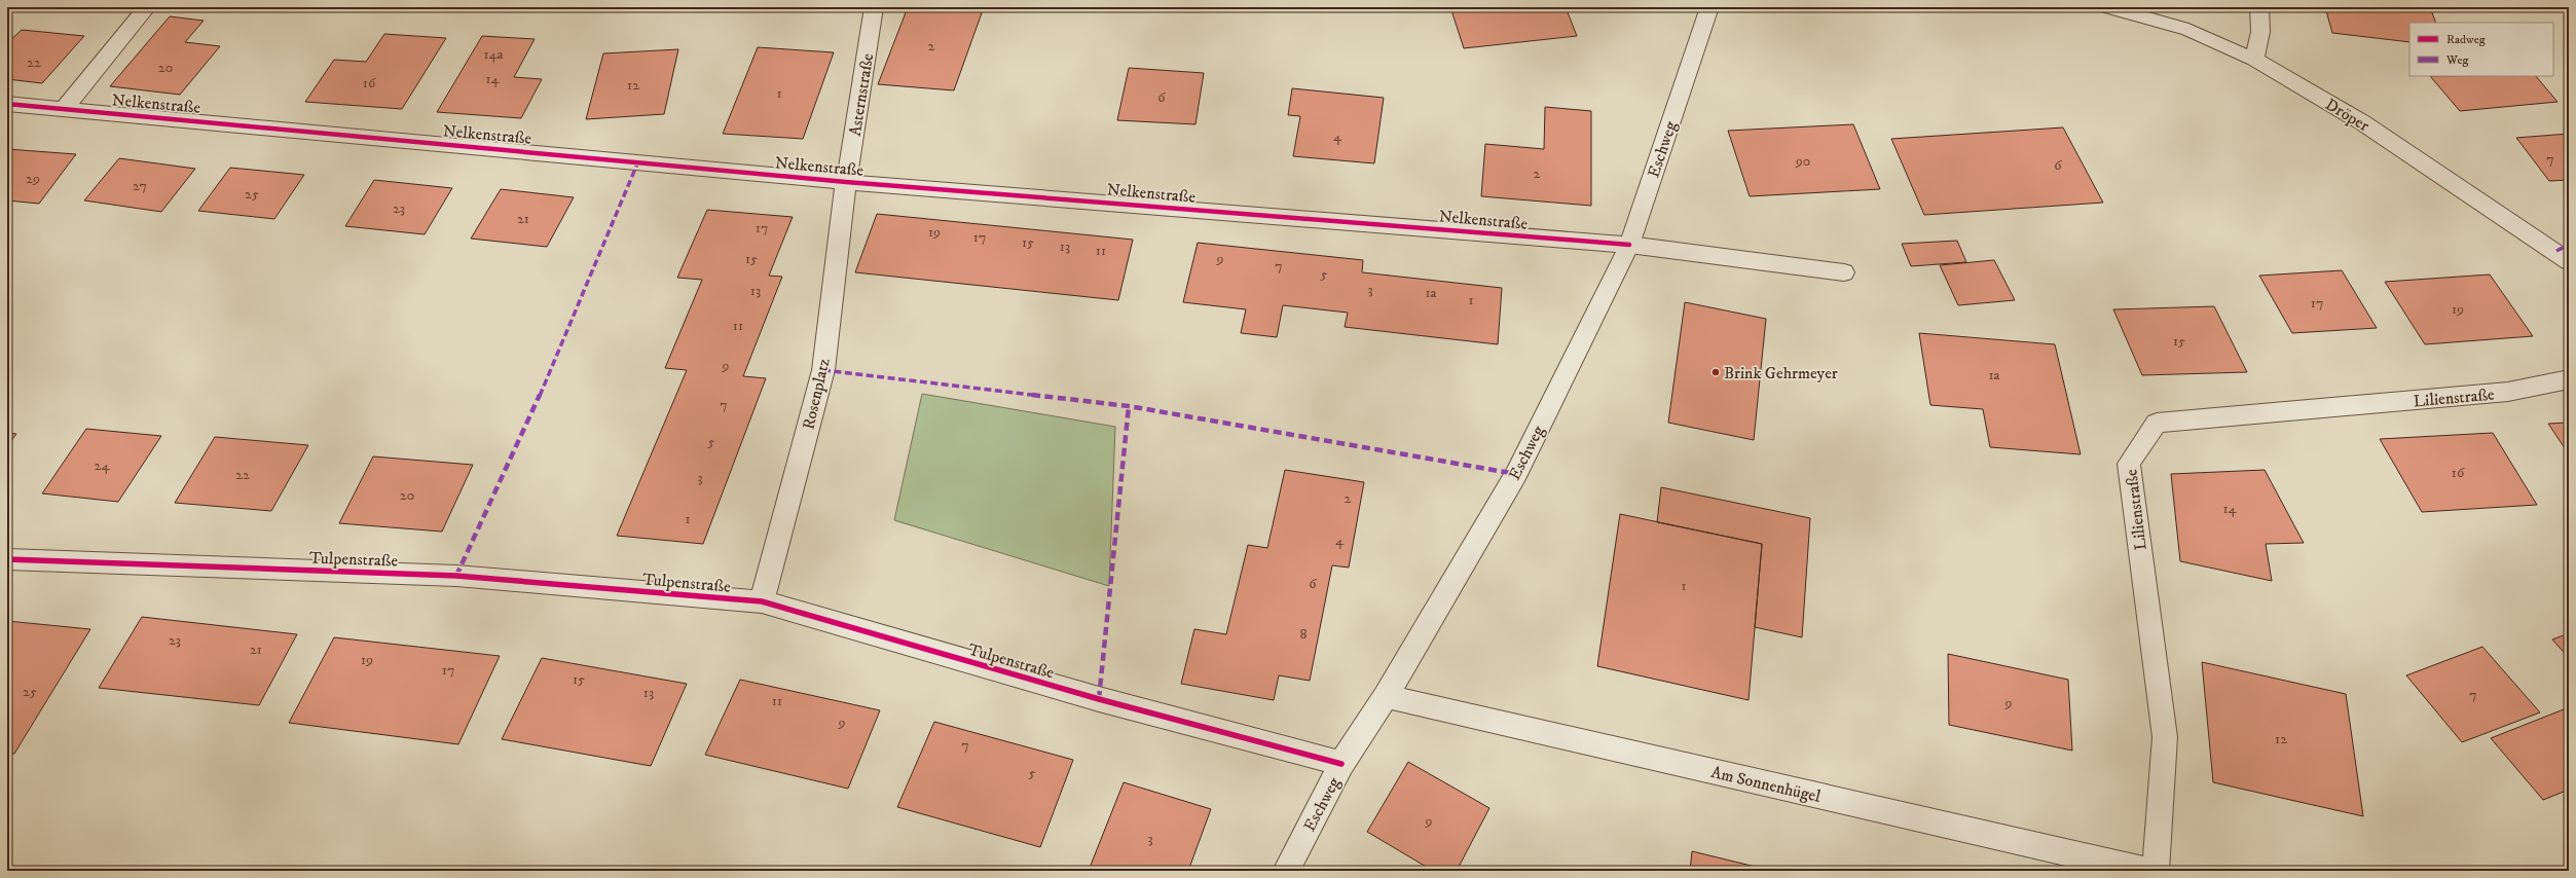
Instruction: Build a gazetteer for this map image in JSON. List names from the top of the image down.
{
  "streets": {
    "street": [
      "Asternstraße",
      "Nelkenstraße",
      "Dröper",
      "Eschweg",
      "Rosenplatz",
      "Lilienstraße",
      "Tulpenstraße",
      "Am Sonnenhügel"
    ]
  },
  "crossings": [
    ["Asternstraße", "Nelkenstraße"],
    ["Asternstraße", "Rosenplatz"],
    ["Nelkenstraße", "Eschweg"],
    ["Nelkenstraße", "Rosenplatz"],
    ["Eschweg", "Tulpenstraße"],
    ["Eschweg", "Am Sonnenhügel"],
    ["Rosenplatz", "Tulpenstraße"]
  ],
  "places": ["Brink Gehrmeyer"],
  "house_numbers": [
    "2",
    "14a",
    "22",
    "20",
    "14",
    "16",
    "12",
    "1",
    "6",
    "4",
    "7",
    "90",
    "6",
    "2",
    "29",
    "27",
    "25",
    "23",
    "21",
    "17",
    "19",
    "17",
    "15",
    "13",
    "11",
    "15",
    "9",
    "7",
    "5",
    "3",
    "13",
    "1a",
    "1",
    "17",
    "19",
    "11",
    "15",
    "9",
    "1a",
    "7",
    "5",
    "24",
    "16",
    "22",
    "3",
    "20",
    "2",
    "14",
    "1",
    "4",
    "6",
    "1",
    "8",
    "23",
    "21",
    "19",
    "17",
    "15",
    "25",
    "13",
    "7",
    "11",
    "9",
    "9",
    "12",
    "7",
    "5",
    "9",
    "3"
  ],
  "legend": ["Radweg", "Weg"]
}
